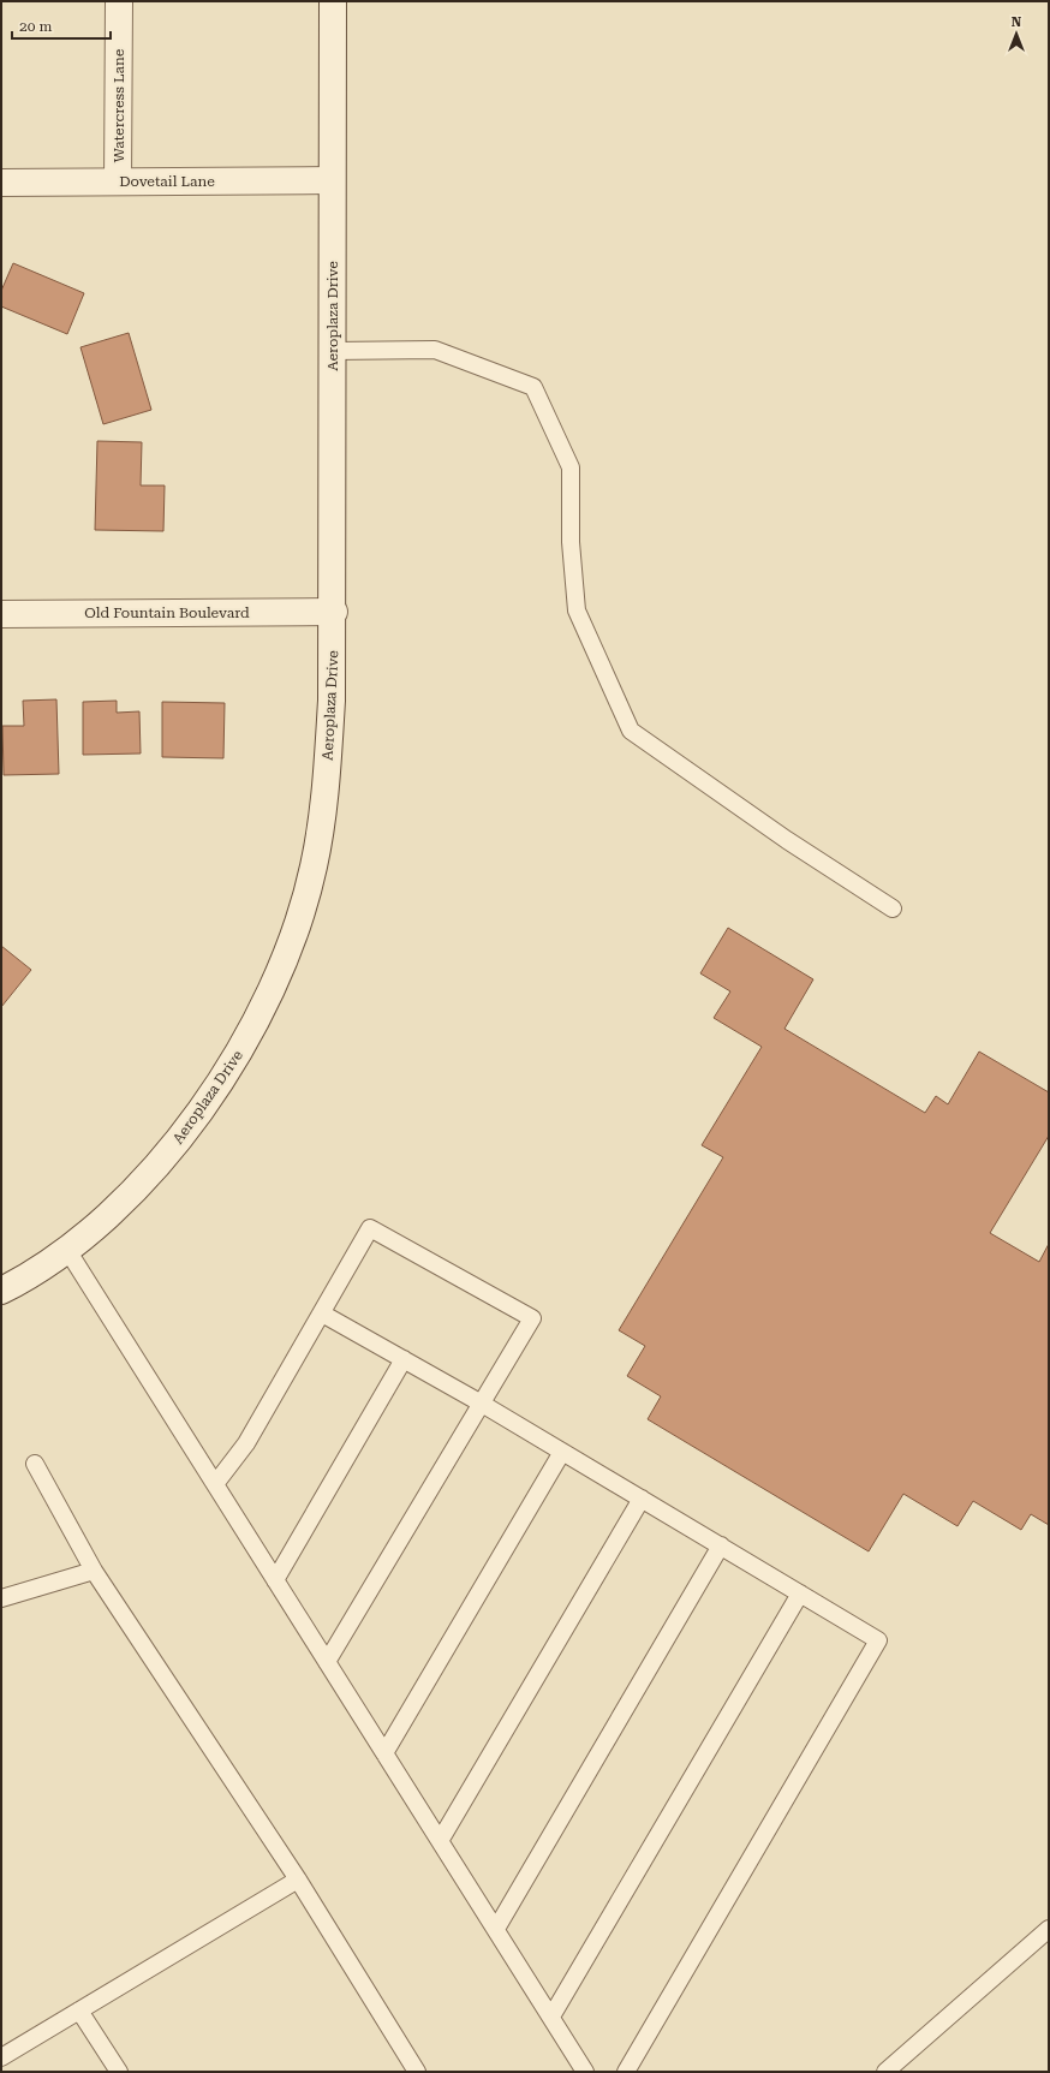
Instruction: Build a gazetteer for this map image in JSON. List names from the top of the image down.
{
  "streets": {
    "street": [
      "Watercress Lane",
      "Dovetail Lane",
      "Aeroplaza Drive",
      "Old Fountain Boulevard"
    ]
  },
  "crossings": [
    ["Watercress Lane", "Dovetail Lane"],
    ["Dovetail Lane", "Aeroplaza Drive"],
    ["Aeroplaza Drive", "Old Fountain Boulevard"]
  ],
  "scale_bar": "20 m",
  "north": "top"
}
